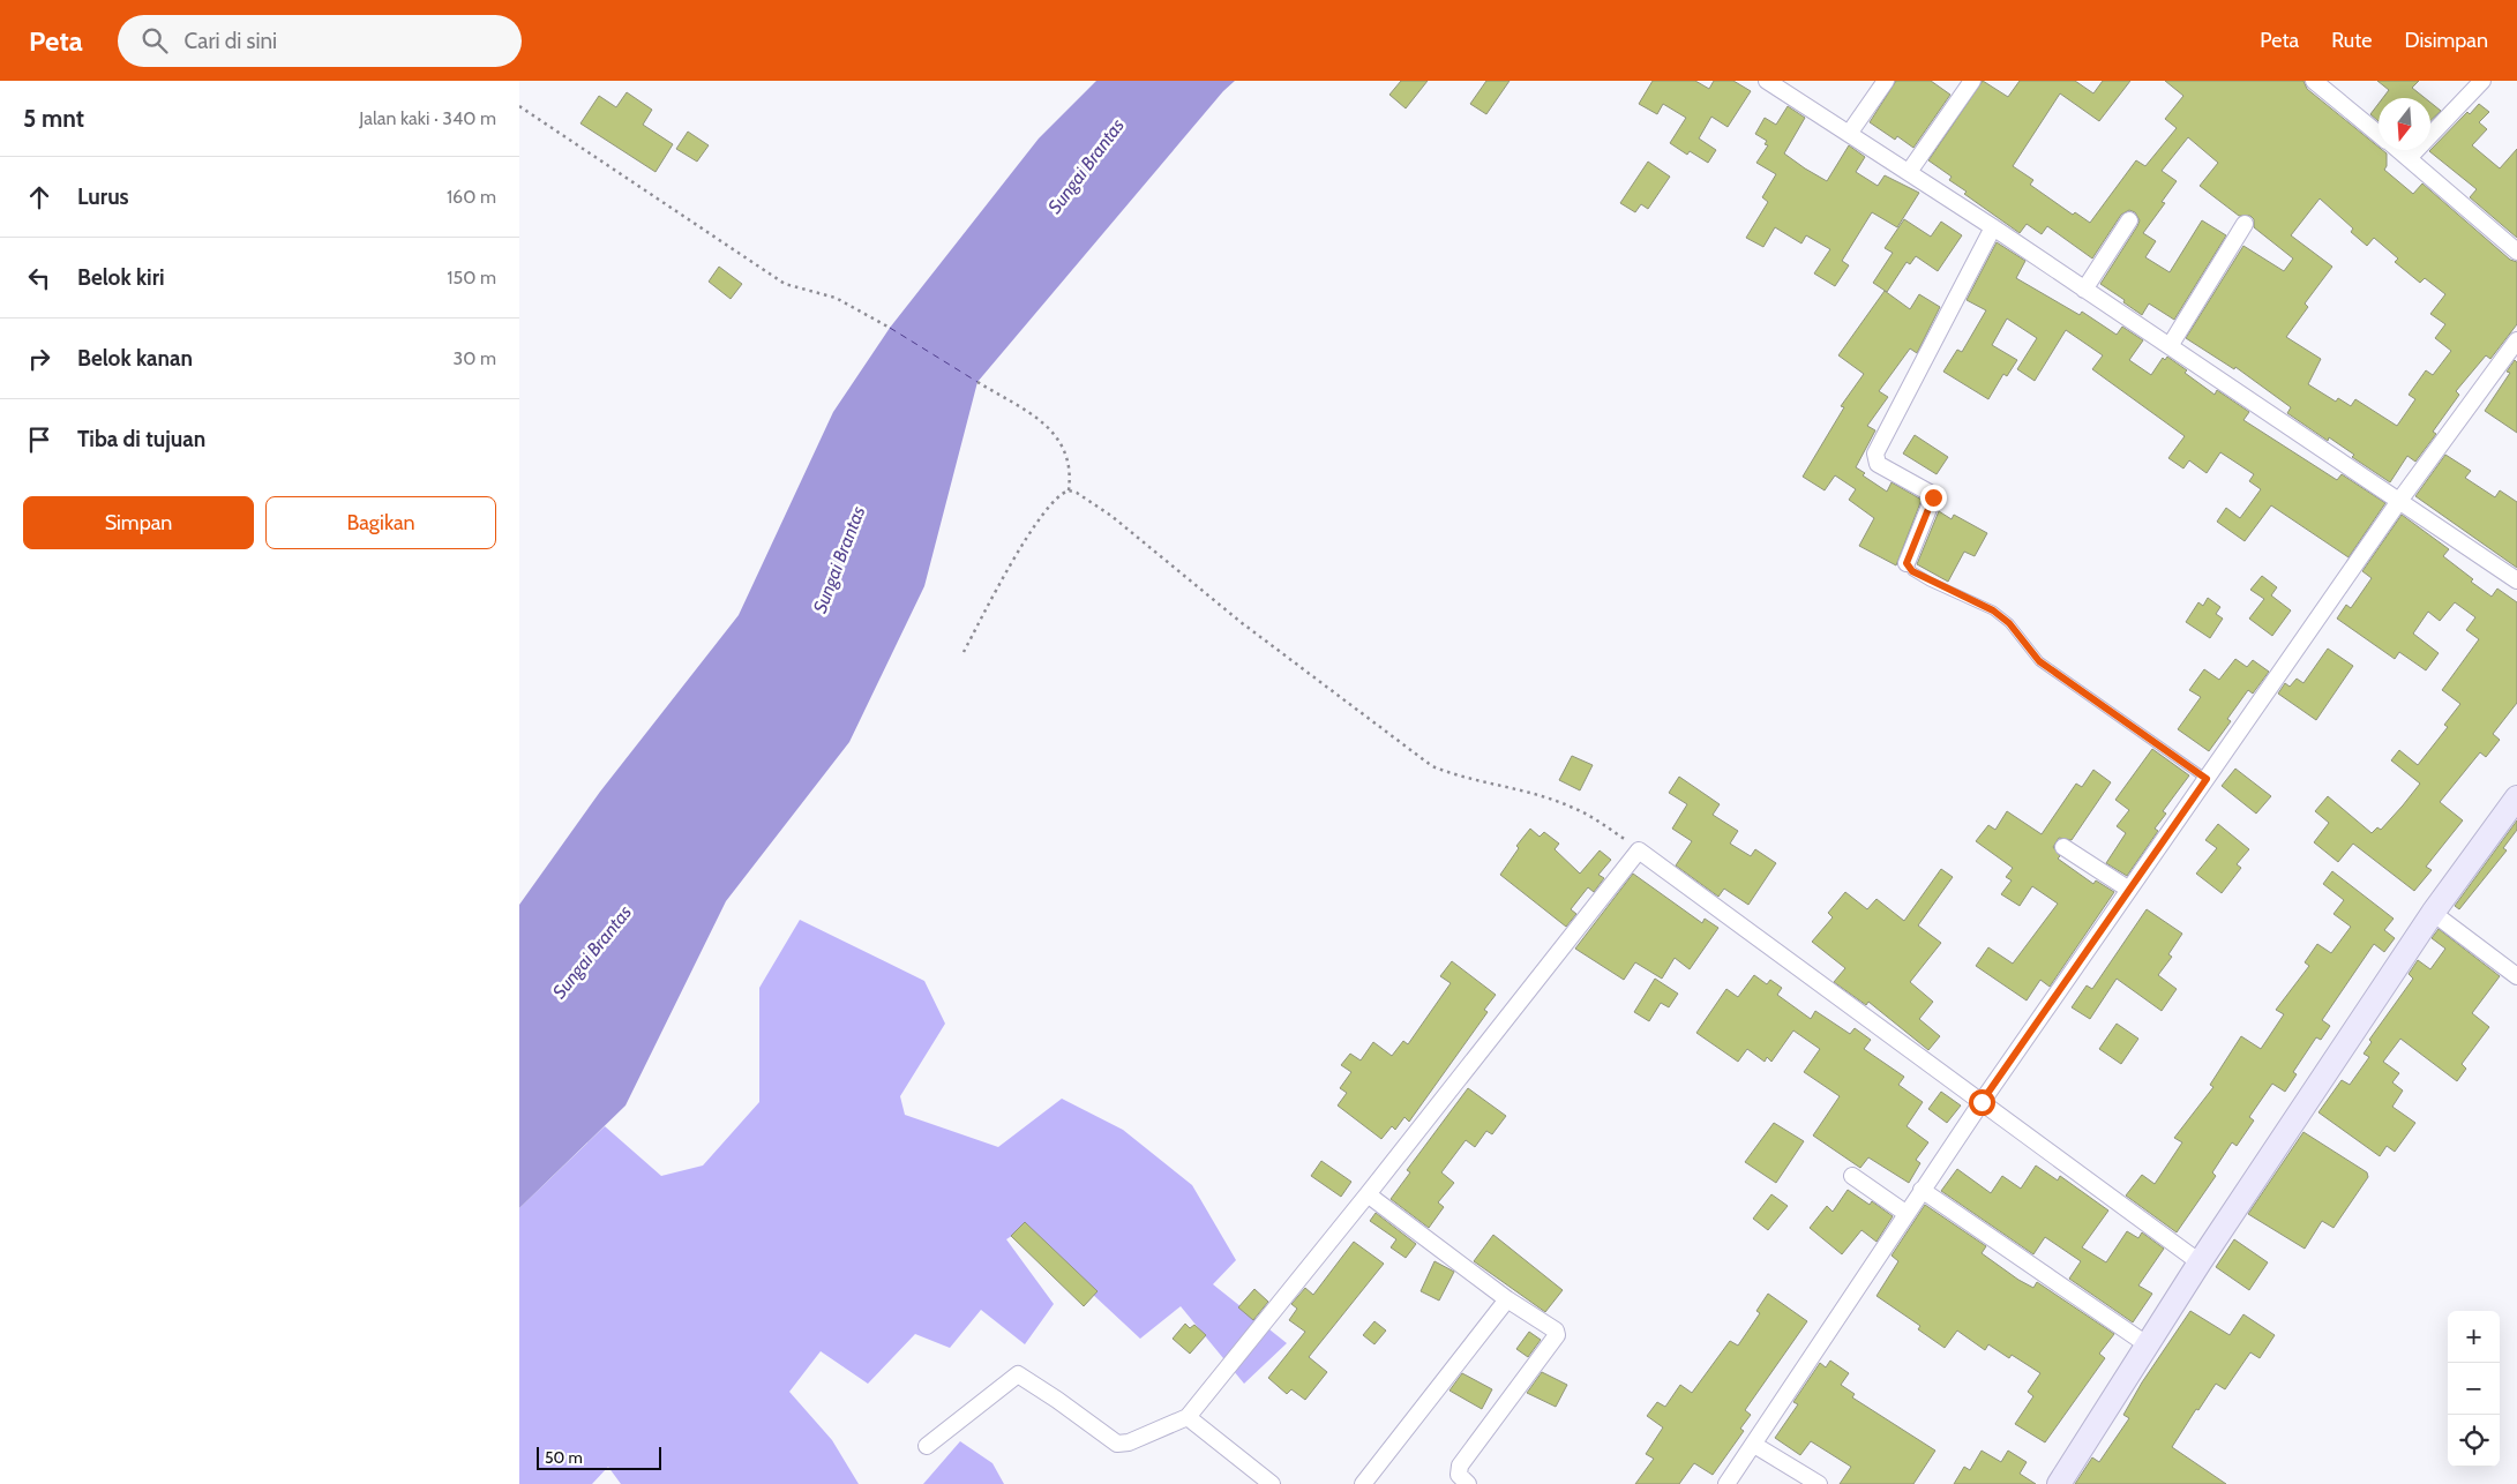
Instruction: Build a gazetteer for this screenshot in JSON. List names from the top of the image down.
{
  "water": ["Sungai Brantas"],
  "scale_bar": "50 m",
  "north": "bottom",
  "page": {
    "header": "Peta",
    "search": "Cari di sini",
    "nav": ["Peta", "Rute", "Disimpan"],
    "heading": ["5 mnt", "Jalan kaki · 340 m"],
    "list": [
      ["Lurus", "160 m"],
      ["Belok kiri", "150 m"],
      ["Belok kanan", "30 m"],
      "Tiba di tujuan"
    ],
    "buttons": ["Simpan", "Bagikan"],
    "map_buttons": ["+", "−"],
    "scale": "50 m"
  }
}
